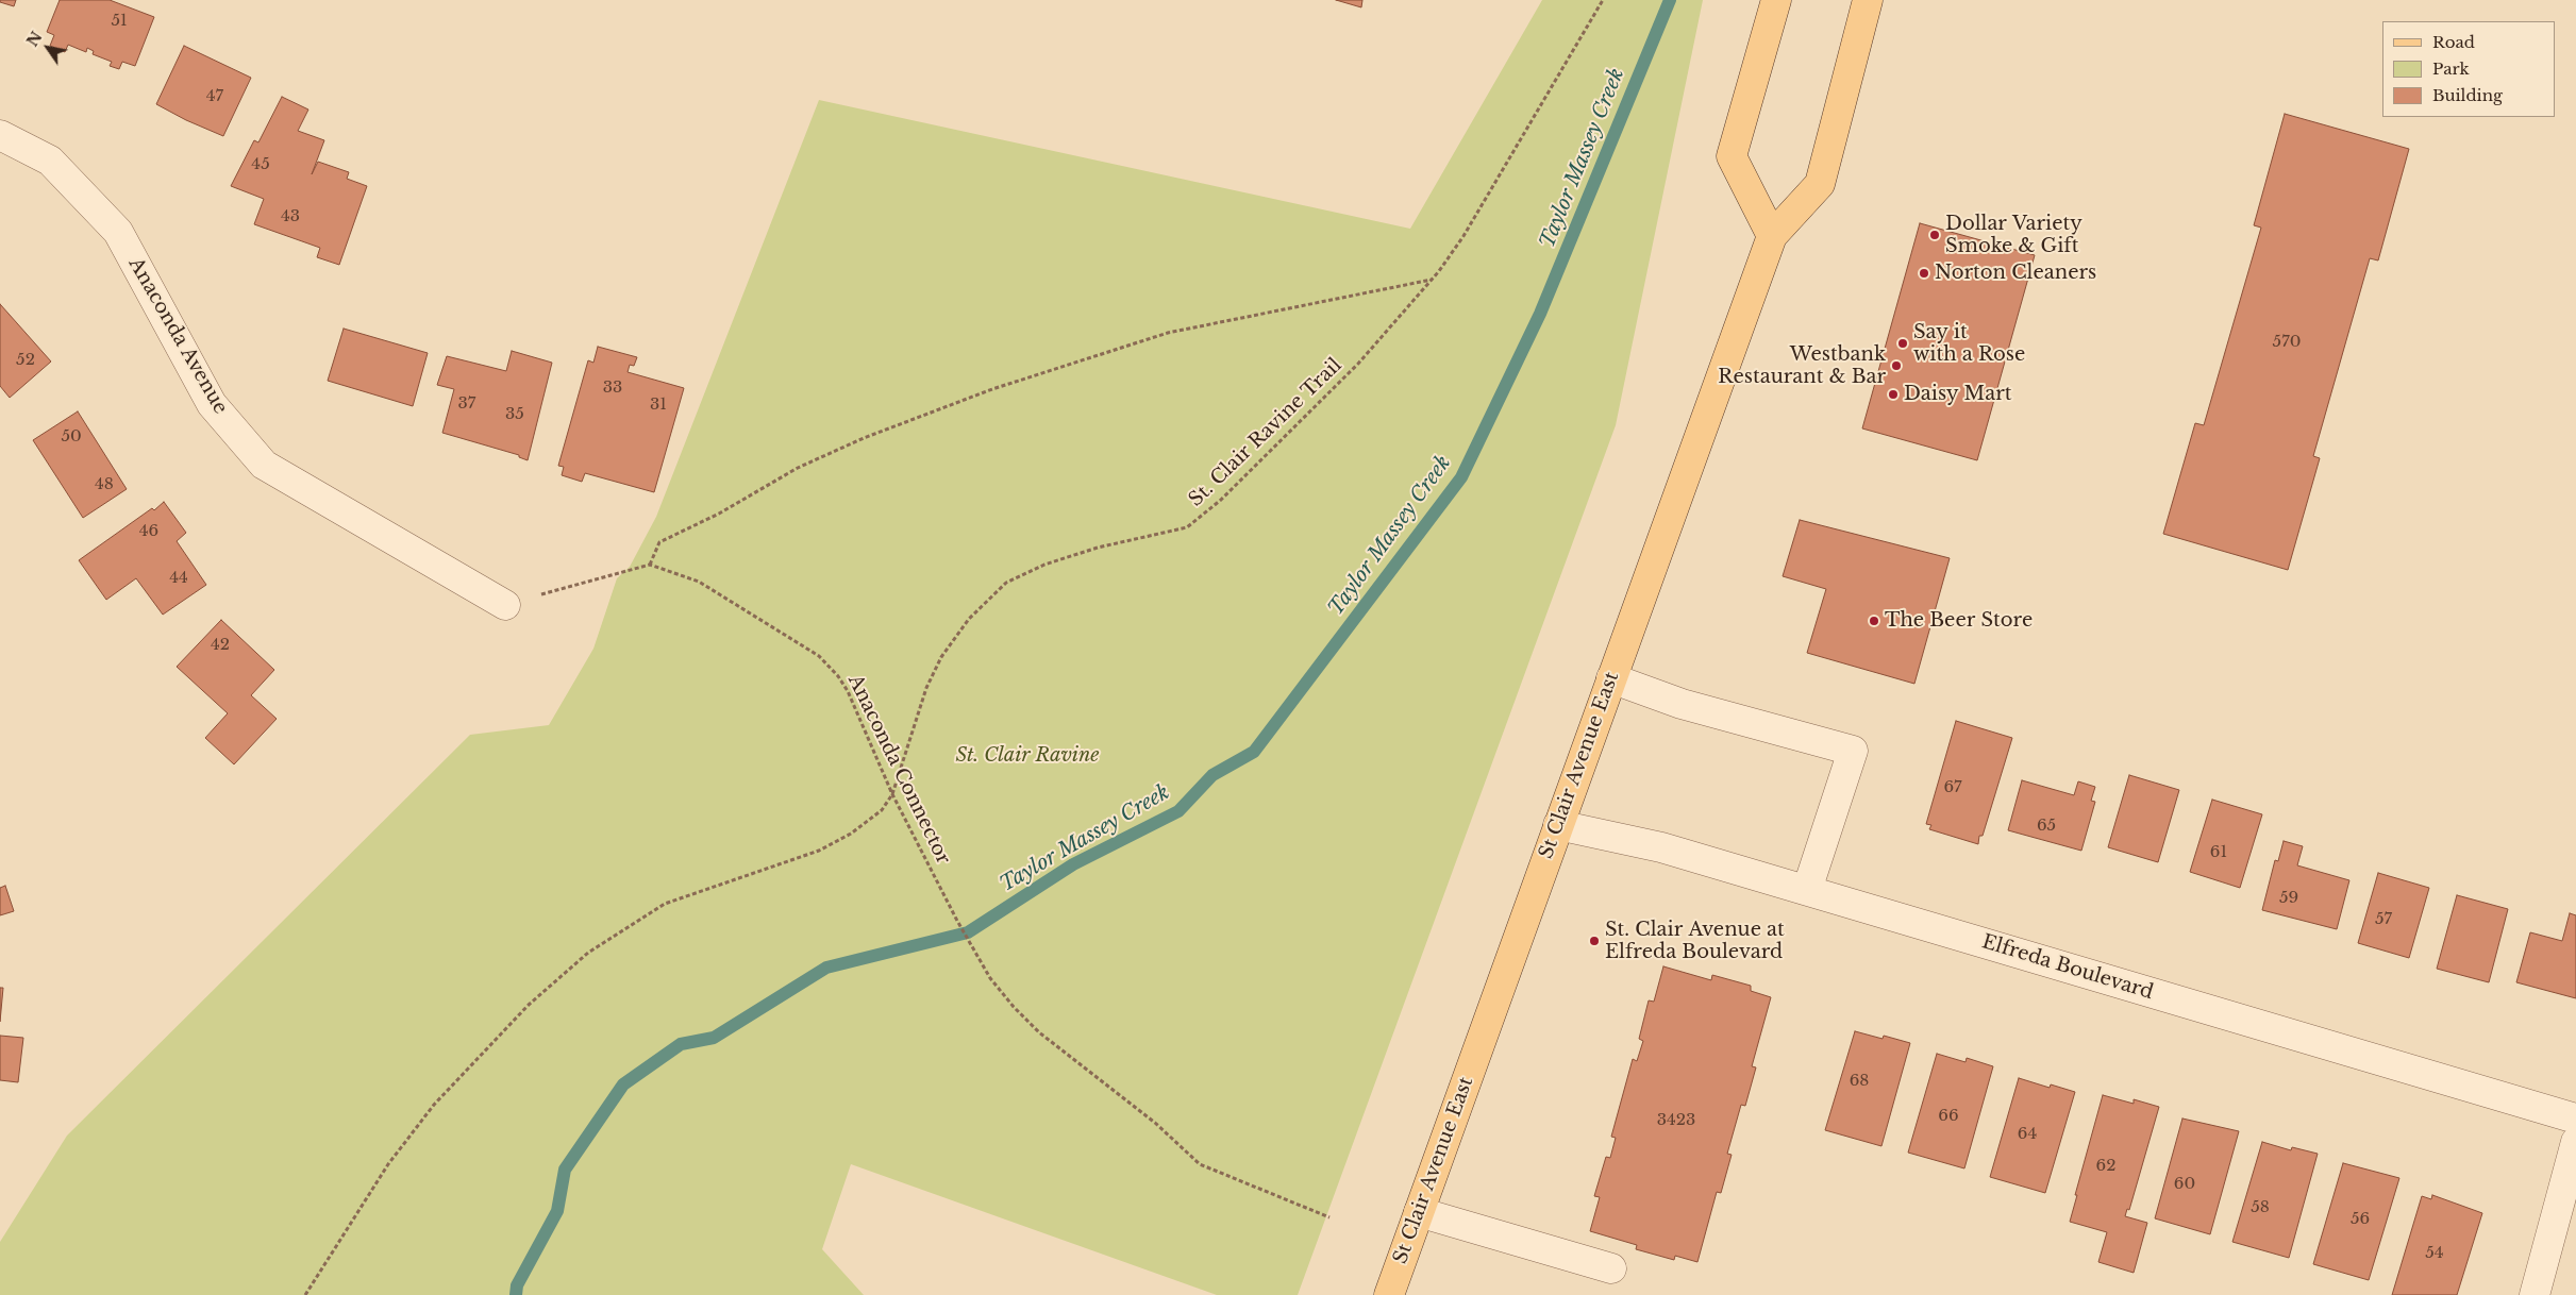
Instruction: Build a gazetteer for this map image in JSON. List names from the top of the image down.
{
  "streets": {
    "main road": ["St Clair Avenue East"],
    "street": ["Anaconda Avenue", "Elfreda Boulevard"],
    "path": ["St. Clair Ravine Trail", "Anaconda Connector"]
  },
  "crossings": [
    ["St. Clair Ravine Trail", "Anaconda Connector"],
    ["St Clair Avenue East", "Elfreda Boulevard"]
  ],
  "water": ["Taylor Massey Creek"],
  "parks": ["St. Clair Ravine"],
  "places": [
    "Dollar Variety Smoke & Gift",
    "Norton Cleaners",
    "Say it with a Rose",
    "Westbank Restaurant & Bar",
    "Daisy Mart",
    "The Beer Store",
    "St. Clair Avenue at Elfreda Boulevard"
  ],
  "house_numbers": [
    "51",
    "47",
    "45",
    "43",
    "570",
    "52",
    "33",
    "37",
    "31",
    "35",
    "50",
    "48",
    "46",
    "44",
    "42",
    "67",
    "65",
    "61",
    "59",
    "57",
    "68",
    "66",
    "3423",
    "64",
    "62",
    "60",
    "58",
    "56",
    "54"
  ],
  "legend": ["Road", "Park", "Building"],
  "north": "top left"
}
